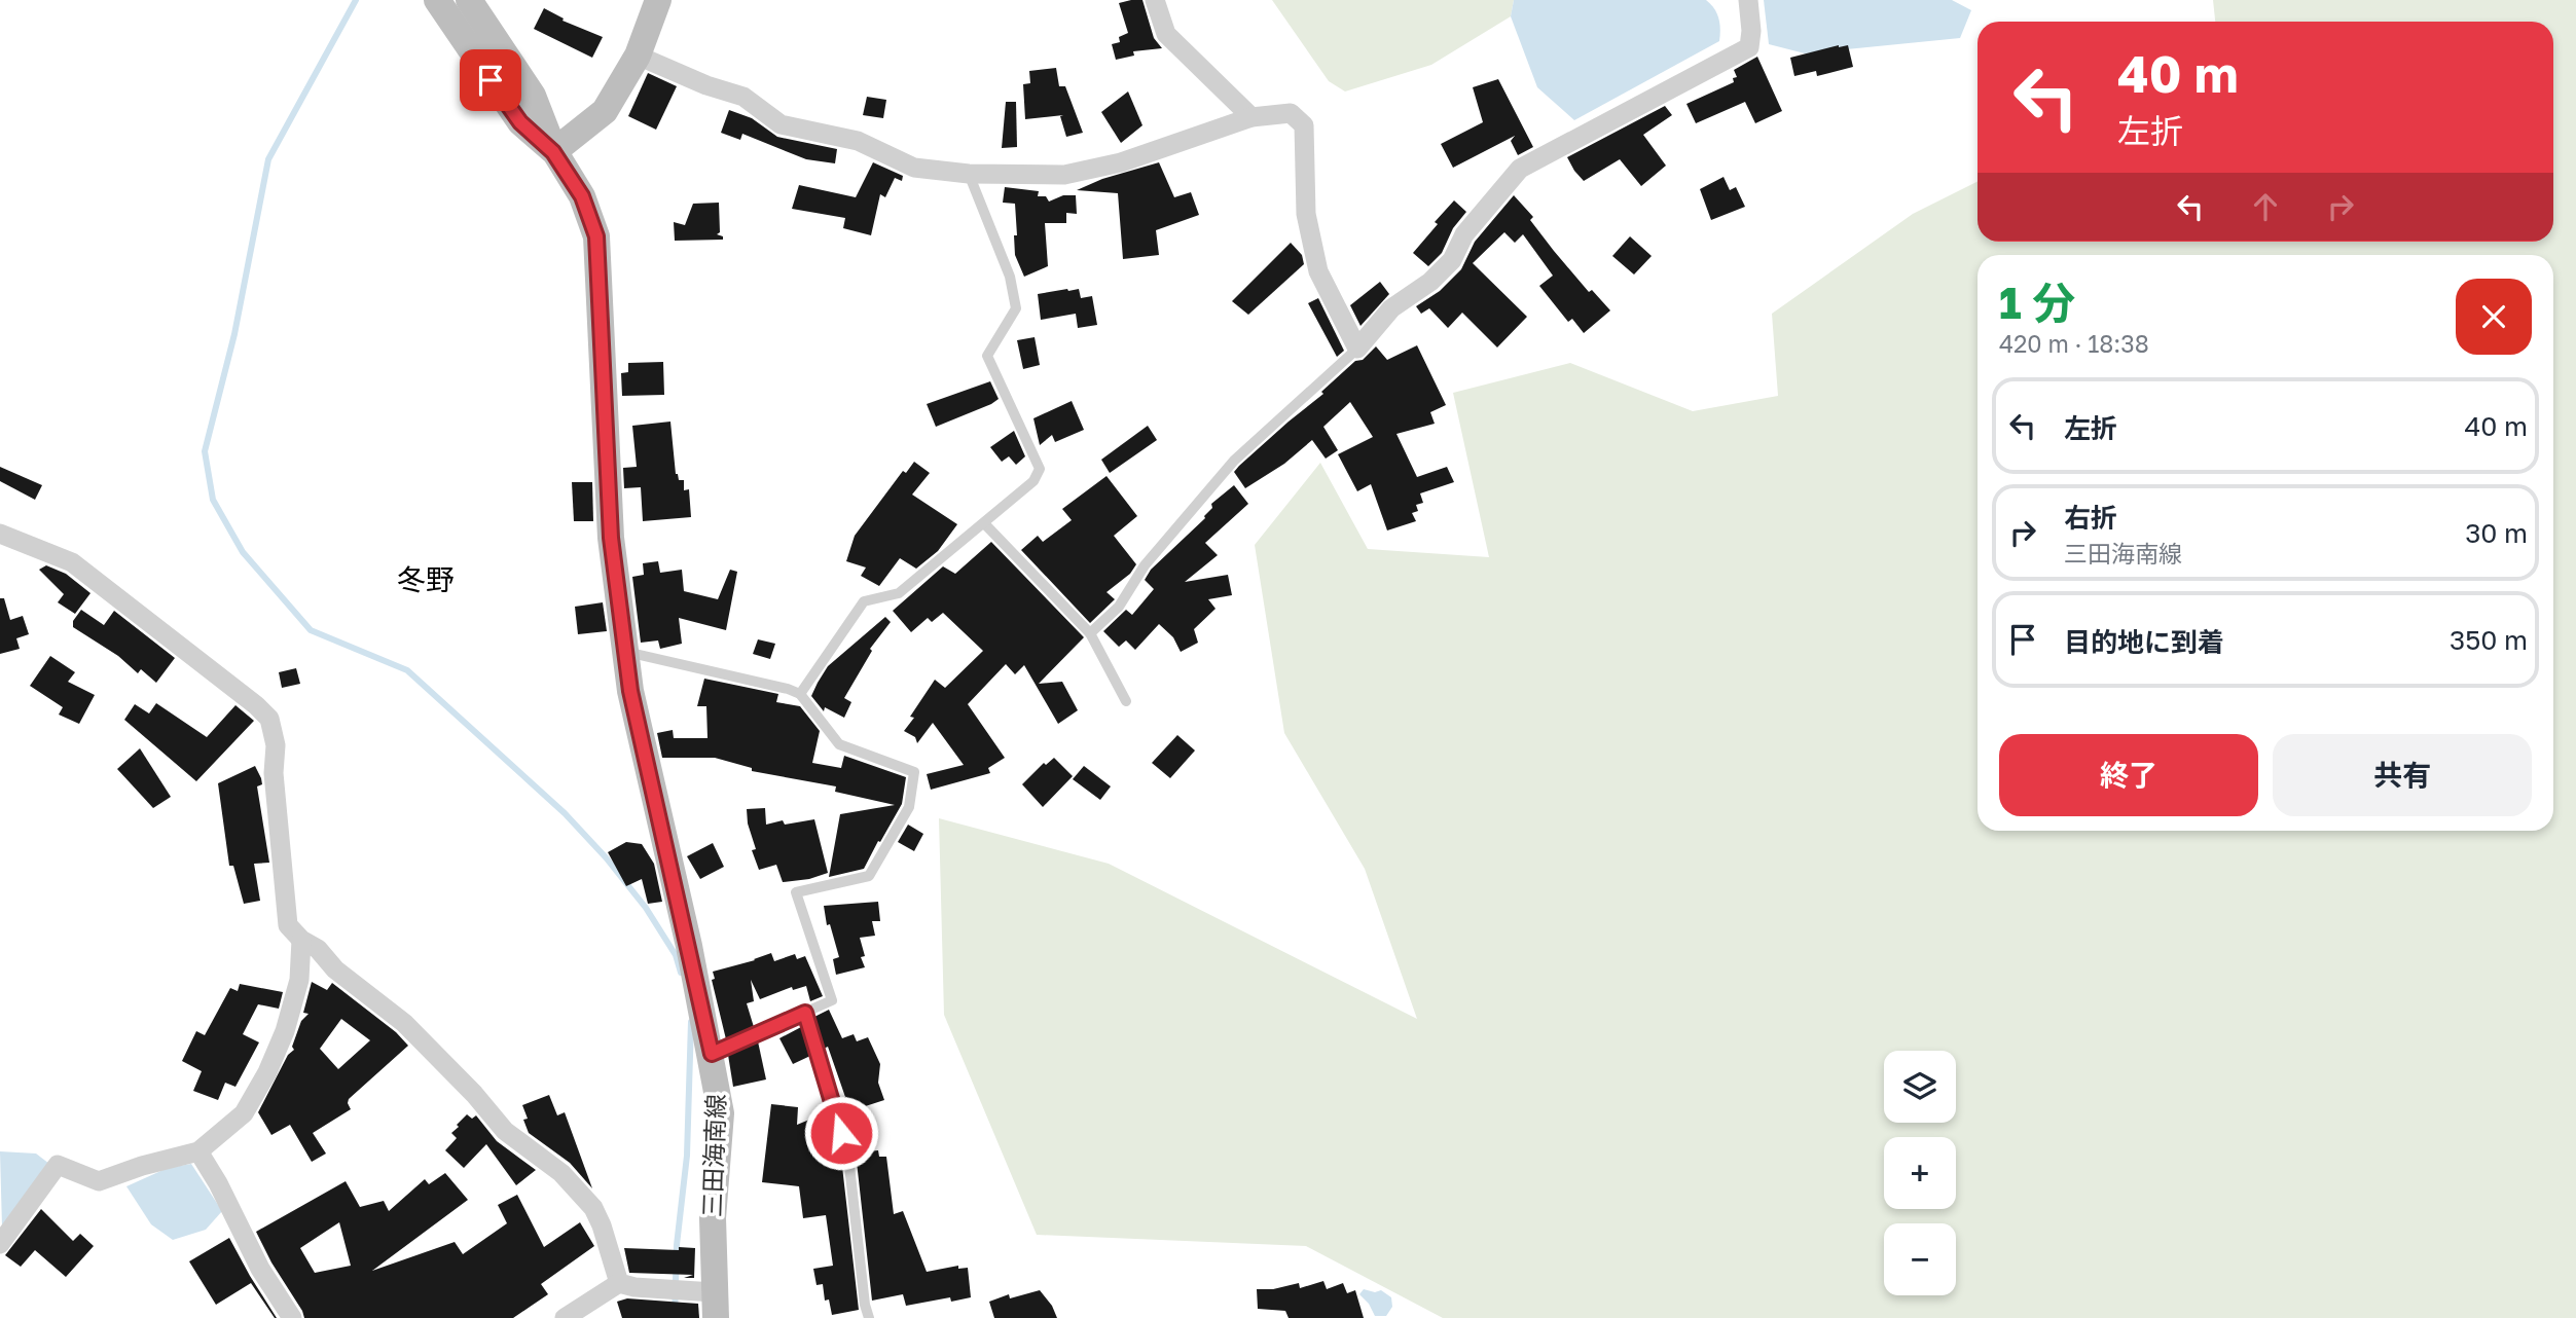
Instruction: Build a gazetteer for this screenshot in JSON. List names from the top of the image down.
{
  "streets": {
    "main road": ["三田海南線"]
  },
  "districts": ["冬野"],
  "page": {
    "turn": ["40 m", "左折"],
    "heading": ["1 分", "420 m · 18:38"],
    "list": [
      {
        "name": "左折",
        "value": "40 m"
      },
      {
        "name": "右折",
        "note": "三田海南線",
        "value": "30 m"
      },
      {
        "name": "目的地に到着",
        "value": "350 m"
      }
    ],
    "buttons": ["終了", "共有"],
    "map_buttons": ["+", "−"]
  }
}
